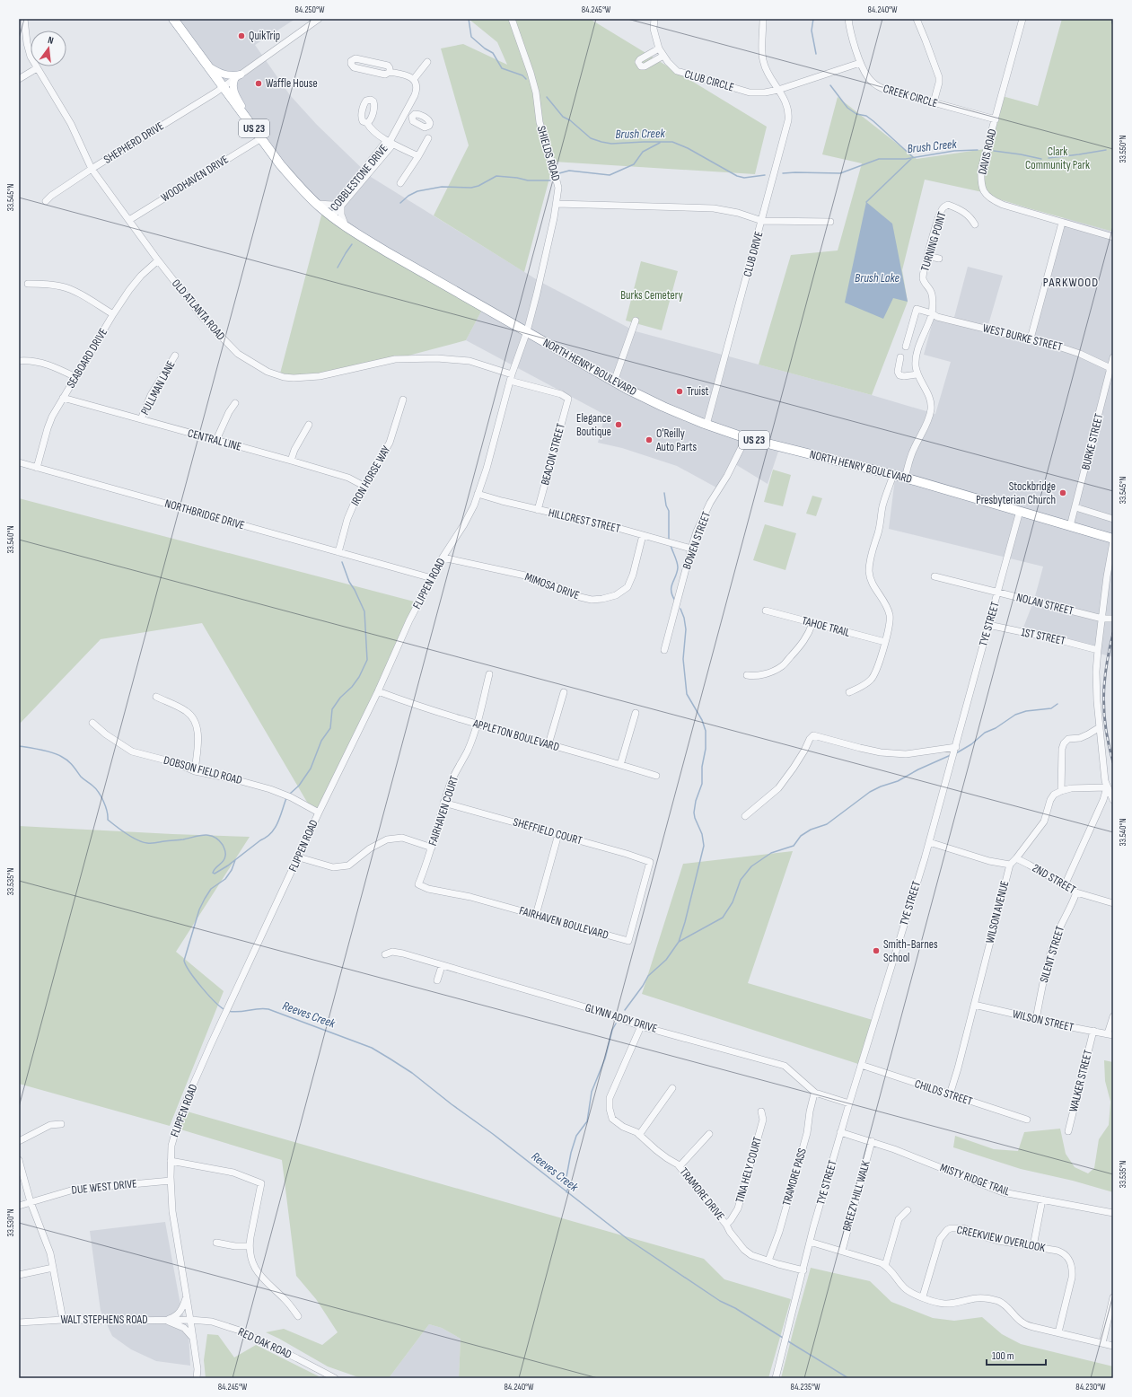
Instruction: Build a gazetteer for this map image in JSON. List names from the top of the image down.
{
  "streets": {
    "highway": ["US 23", "NORTH HENRY BOULEVARD"],
    "street": [
      "CLUB CIRCLE",
      "CREEK CIRCLE",
      "SHEPHERD DRIVE",
      "DAVIS ROAD",
      "SHIELDS ROAD",
      "COBBLESTONE DRIVE",
      "WOODHAVEN DRIVE",
      "TURNING POINT",
      "CLUB DRIVE",
      "OLD ATLANTA ROAD",
      "WEST BURKE STREET",
      "SEABOARD DRIVE",
      "PULLMAN LANE",
      "CENTRAL LINE",
      "BURKE STREET",
      "BEACON STREET",
      "IRON HORSE WAY",
      "NORTHBRIDGE DRIVE",
      "HILLCREST STREET",
      "BOWEN STREET",
      "FLIPPEN ROAD",
      "MIMOSA DRIVE",
      "NOLAN STREET",
      "TYE STREET",
      "TAHOE TRAIL",
      "1ST STREET",
      "APPLETON BOULEVARD",
      "DOBSON FIELD ROAD",
      "FAIRHAVEN COURT",
      "SHEFFIELD COURT",
      "2ND STREET",
      "WILSON AVENUE",
      "FAIRHAVEN BOULEVARD",
      "SILENT STREET",
      "GLYNN ADDY DRIVE",
      "WILSON STREET",
      "WALKER STREET",
      "CHILDS STREET",
      "TINA HELY COURT",
      "TRAMORE PASS",
      "MISTY RIDGE TRAIL",
      "DUE WEST DRIVE",
      "TRAMORE DRIVE",
      "BREEZY HILL WALK",
      "CREEKVIEW OVERLOOK",
      "WALT STEPHENS ROAD",
      "RED OAK ROAD"
    ]
  },
  "crossings": [
    ["CLUB CIRCLE", "CREEK CIRCLE"],
    ["CREEK CIRCLE", "DAVIS ROAD"],
    ["SHEPHERD DRIVE", "OLD ATLANTA ROAD"],
    ["SHEPHERD DRIVE", "NORTH HENRY BOULEVARD"],
    ["SHIELDS ROAD", "CLUB DRIVE"],
    ["SHIELDS ROAD", "NORTH HENRY BOULEVARD"],
    ["SHIELDS ROAD", "FLIPPEN ROAD"],
    ["COBBLESTONE DRIVE", "NORTH HENRY BOULEVARD"],
    ["WOODHAVEN DRIVE", "OLD ATLANTA ROAD"],
    ["WOODHAVEN DRIVE", "NORTH HENRY BOULEVARD"],
    ["TURNING POINT", "WEST BURKE STREET"],
    ["CLUB DRIVE", "NORTH HENRY BOULEVARD"],
    ["OLD ATLANTA ROAD", "SEABOARD DRIVE"],
    ["OLD ATLANTA ROAD", "BEACON STREET"],
    ["OLD ATLANTA ROAD", "FLIPPEN ROAD"],
    ["WEST BURKE STREET", "BURKE STREET"],
    ["SEABOARD DRIVE", "CENTRAL LINE"],
    ["SEABOARD DRIVE", "NORTHBRIDGE DRIVE"],
    ["NORTH HENRY BOULEVARD", "BURKE STREET"],
    ["NORTH HENRY BOULEVARD", "BOWEN STREET"],
    ["NORTH HENRY BOULEVARD", "FLIPPEN ROAD"],
    ["NORTH HENRY BOULEVARD", "TYE STREET"],
    ["PULLMAN LANE", "CENTRAL LINE"],
    ["CENTRAL LINE", "IRON HORSE WAY"],
    ["BEACON STREET", "HILLCREST STREET"],
    ["IRON HORSE WAY", "NORTHBRIDGE DRIVE"],
    ["NORTHBRIDGE DRIVE", "FLIPPEN ROAD"],
    ["HILLCREST STREET", "BOWEN STREET"],
    ["HILLCREST STREET", "FLIPPEN ROAD"],
    ["HILLCREST STREET", "MIMOSA DRIVE"],
    ["FLIPPEN ROAD", "MIMOSA DRIVE"],
    ["FLIPPEN ROAD", "APPLETON BOULEVARD"],
    ["FLIPPEN ROAD", "DOBSON FIELD ROAD"],
    ["FLIPPEN ROAD", "DUE WEST DRIVE"],
    ["FLIPPEN ROAD", "WALT STEPHENS ROAD"],
    ["FLIPPEN ROAD", "RED OAK ROAD"],
    ["NOLAN STREET", "TYE STREET"],
    ["TYE STREET", "1ST STREET"],
    ["TYE STREET", "GLYNN ADDY DRIVE"],
    ["TYE STREET", "CHILDS STREET"],
    ["TYE STREET", "MISTY RIDGE TRAIL"],
    ["TYE STREET", "TRAMORE DRIVE"],
    ["APPLETON BOULEVARD", "FAIRHAVEN COURT"],
    ["FAIRHAVEN COURT", "SHEFFIELD COURT"],
    ["FAIRHAVEN COURT", "FAIRHAVEN BOULEVARD"],
    ["SHEFFIELD COURT", "FAIRHAVEN BOULEVARD"],
    ["2ND STREET", "WILSON AVENUE"],
    ["2ND STREET", "SILENT STREET"],
    ["WILSON AVENUE", "WILSON STREET"],
    ["WILSON AVENUE", "CHILDS STREET"],
    ["SILENT STREET", "WILSON STREET"],
    ["GLYNN ADDY DRIVE", "TRAMORE PASS"],
    ["GLYNN ADDY DRIVE", "TRAMORE DRIVE"],
    ["WILSON STREET", "WALKER STREET"],
    ["TINA HELY COURT", "TRAMORE DRIVE"],
    ["TRAMORE PASS", "TRAMORE DRIVE"],
    ["MISTY RIDGE TRAIL", "BREEZY HILL WALK"],
    ["WALT STEPHENS ROAD", "RED OAK ROAD"]
  ],
  "districts": ["PARKWOOD"],
  "water": ["Brush Creek", "Brush Lake", "Reeves Creek"],
  "parks": ["Clark Community Park", "Burks Cemetery"],
  "places": [
    "QuikTrip",
    "Waffle House",
    "Truist",
    "Elegance Boutique",
    "O'Reilly Auto Parts",
    "Stockbridge Presbyterian Church",
    "Smith-Barnes School"
  ],
  "scale_bar": "100 m",
  "north": "top",
  "coordinates": [
    "84.250°W",
    "84.245°W",
    "84.240°W",
    "33.550°N",
    "33.545°N",
    "33.540°N",
    "33.535°N",
    "33.530°N",
    "84.235°W",
    "84.230°W"
  ]
}
